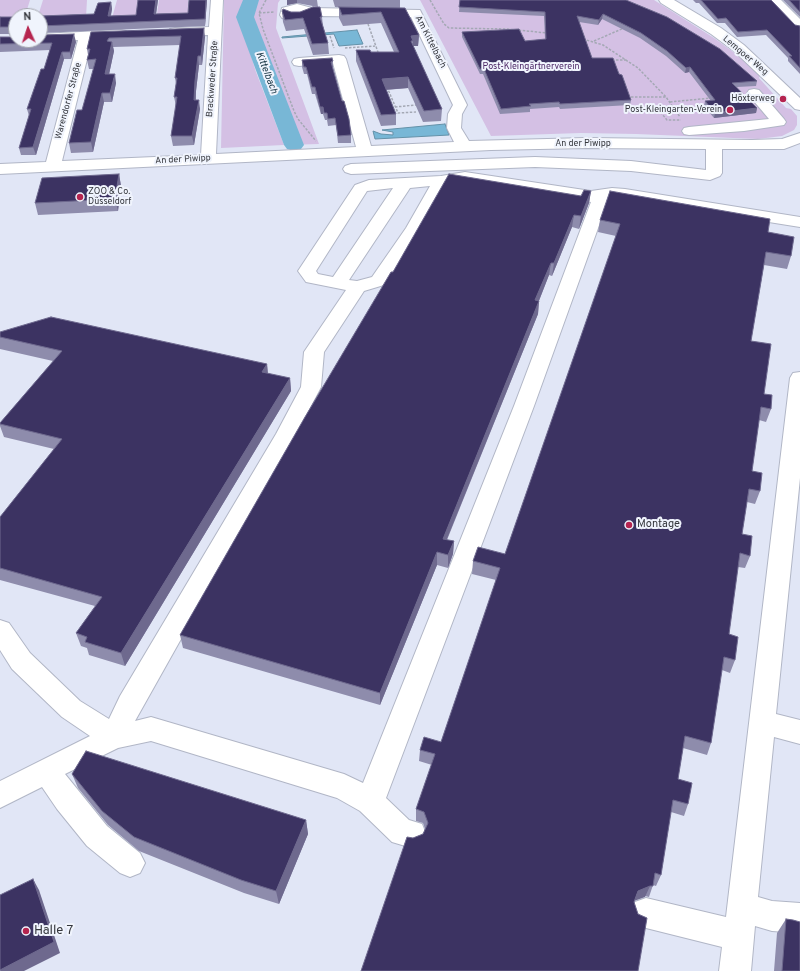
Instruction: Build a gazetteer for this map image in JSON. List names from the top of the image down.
{
  "streets": {
    "street": [
      "Am Kittelbach",
      "Lemgoer Weg",
      "Brackweder Straße",
      "Warendorfer Straße",
      "An der Piwipp"
    ]
  },
  "crossings": [
    ["Am Kittelbach", "An der Piwipp"],
    ["Brackweder Straße", "An der Piwipp"],
    ["Warendorfer Straße", "An der Piwipp"]
  ],
  "water": ["Kittelbach"],
  "parks": ["Post-Kleingärtnerverein"],
  "places": [
    "Höxterweg",
    "Post-Kleingarten-Verein",
    "ZOO & Co. Düsseldorf",
    "Montage",
    "Halle 7"
  ],
  "north": "top"
}
